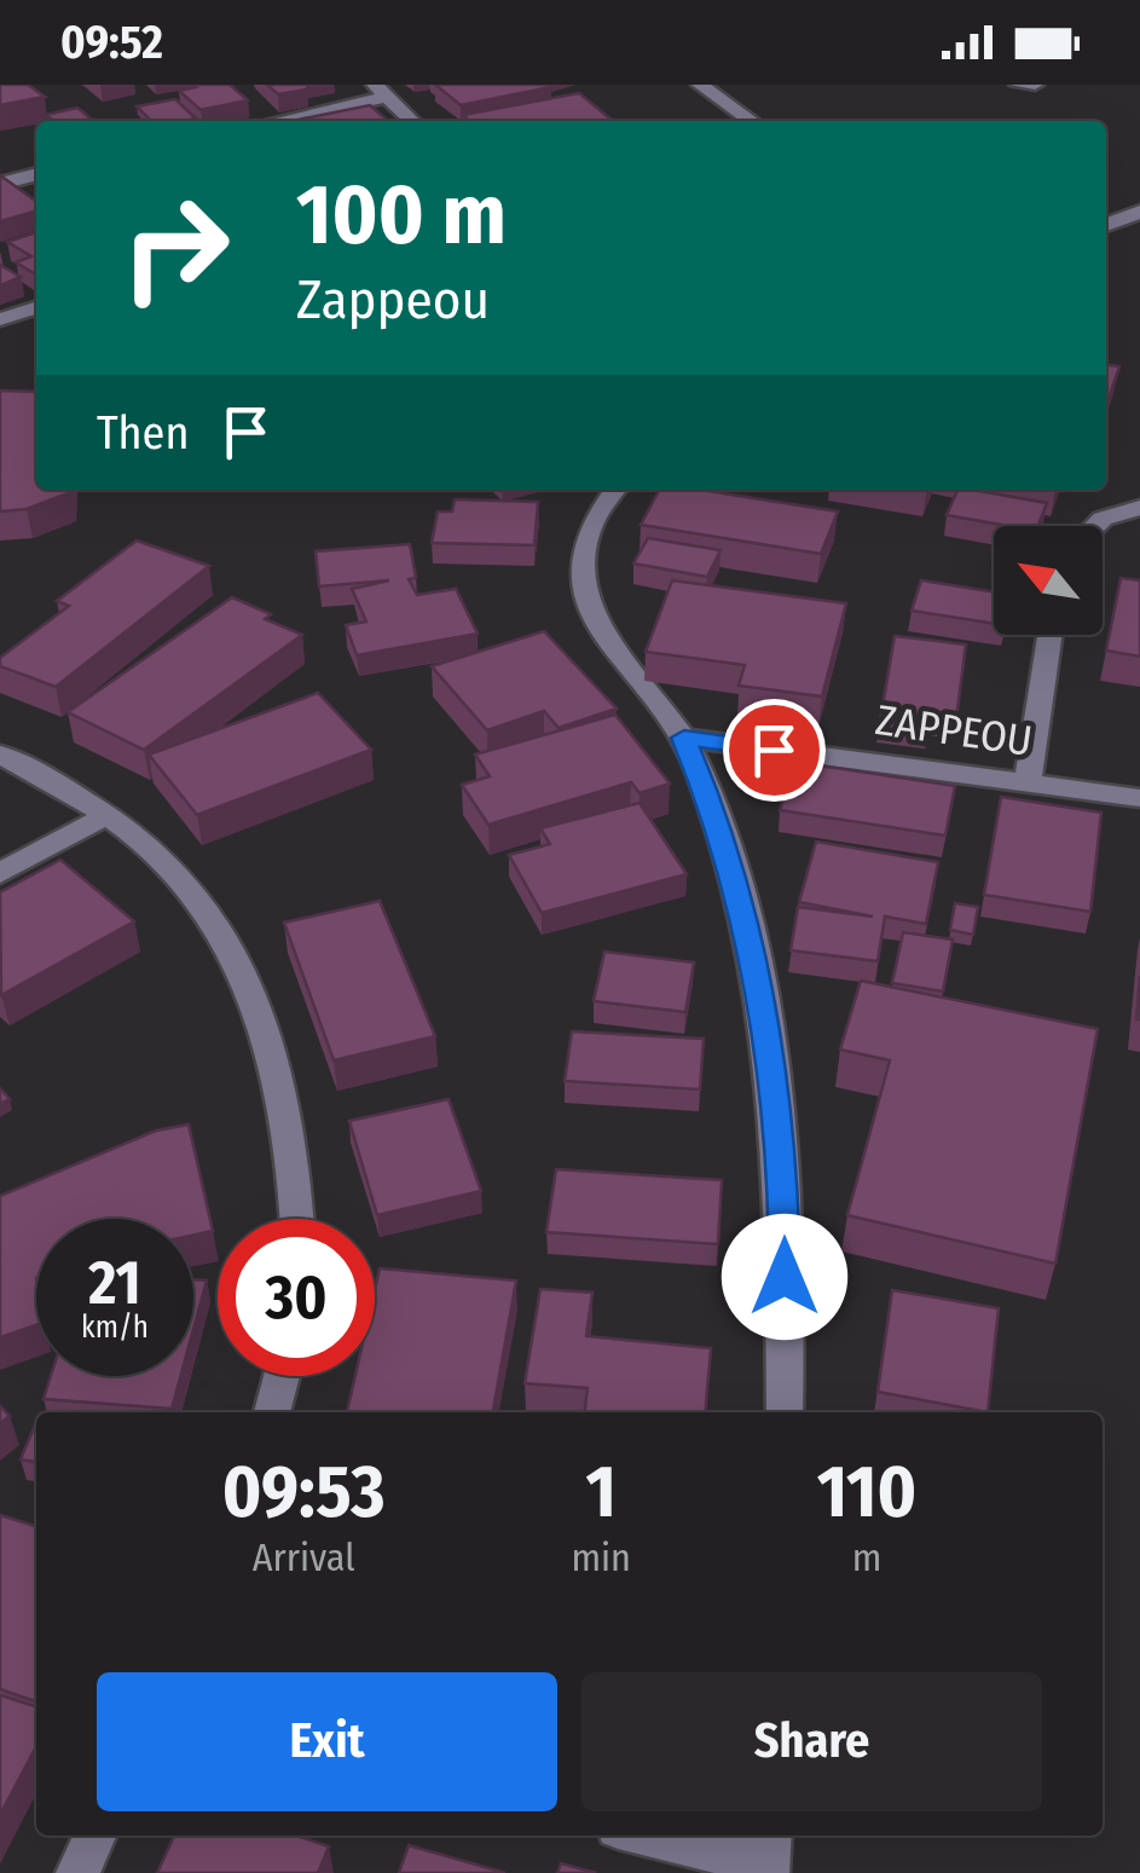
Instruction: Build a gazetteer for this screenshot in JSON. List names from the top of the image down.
{
  "streets": {
    "street": ["ZAPPEOU"]
  },
  "north": "top left",
  "page": {
    "status": "09:52",
    "turn": ["100 m", "Zappeou"],
    "then": "Then",
    "speed": "21 km/h",
    "limit": "30",
    "eta": [
      "09:53",
      "Arrival",
      "1",
      "min",
      "110",
      "m"
    ],
    "buttons": ["Exit", "Share"]
  }
}
